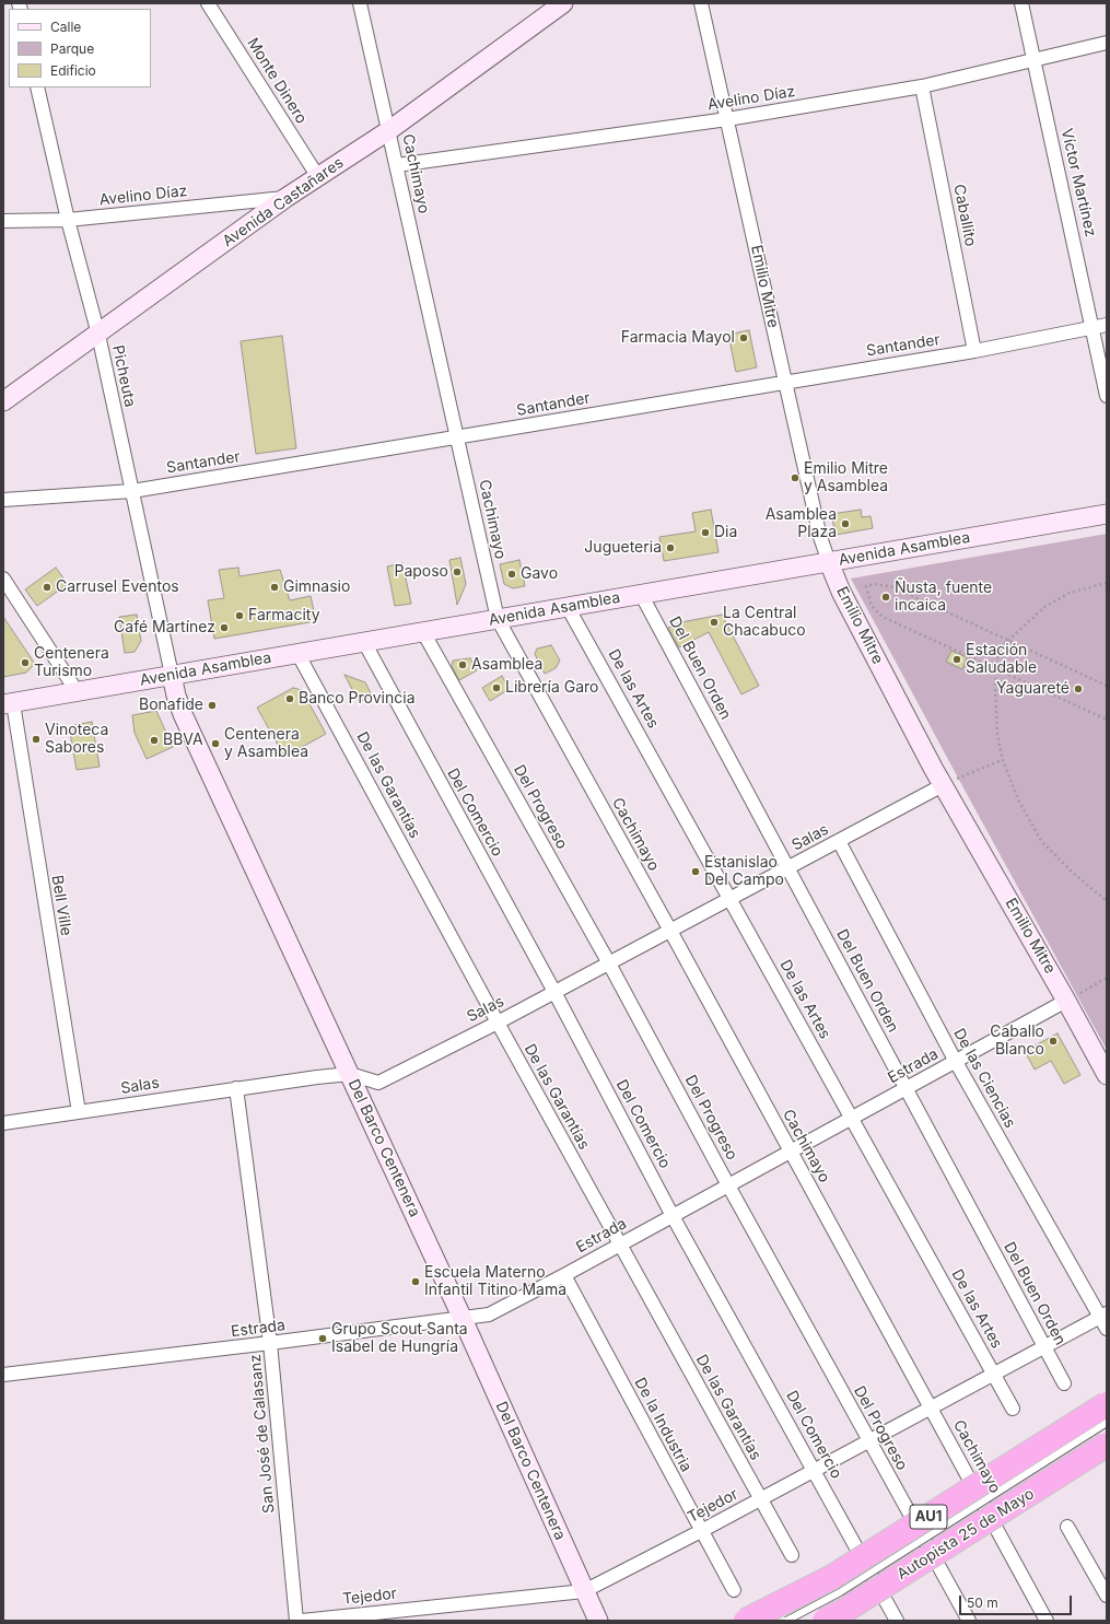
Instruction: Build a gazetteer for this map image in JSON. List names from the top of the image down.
{
  "streets": {
    "highway": ["AU1", "Autopista 25 de Mayo"],
    "main road": [
      "Avenida Castañares",
      "Emilio Mitre",
      "Avenida Asamblea",
      "Del Barco Centenera"
    ],
    "street": [
      "Monte Dinero",
      "Avelino Díaz",
      "Cachimayo",
      "Víctor Martínez",
      "Caballito",
      "Santander",
      "Picheuta",
      "Del Buen Orden",
      "De las Artes",
      "De las Garantías",
      "Del Progreso",
      "Del Comercio",
      "Salas",
      "Bell Ville",
      "Estrada",
      "De las Ciencias",
      "De la Industria",
      "San José de Calasanz",
      "Tejedor"
    ]
  },
  "crossings": [
    ["Monte Dinero", "Avenida Castañares"],
    ["Avelino Díaz", "Cachimayo"],
    ["Avelino Díaz", "Víctor Martínez"],
    ["Avelino Díaz", "Avenida Castañares"],
    ["Avelino Díaz", "Caballito"],
    ["Avelino Díaz", "Emilio Mitre"],
    ["Avelino Díaz", "Picheuta"],
    ["Cachimayo", "Avenida Castañares"],
    ["Cachimayo", "Santander"],
    ["Cachimayo", "Avenida Asamblea"],
    ["Cachimayo", "Salas"],
    ["Cachimayo", "Estrada"],
    ["Cachimayo", "Tejedor"],
    ["Víctor Martínez", "Santander"],
    ["Avenida Castañares", "Picheuta"],
    ["Caballito", "Santander"],
    ["Emilio Mitre", "Santander"],
    ["Emilio Mitre", "Avenida Asamblea"],
    ["Emilio Mitre", "Salas"],
    ["Emilio Mitre", "Estrada"],
    ["Santander", "Picheuta"],
    ["Picheuta", "Avenida Asamblea"],
    ["Picheuta", "Del Barco Centenera"],
    ["Avenida Asamblea", "Del Buen Orden"],
    ["Avenida Asamblea", "De las Artes"],
    ["Avenida Asamblea", "De las Garantías"],
    ["Avenida Asamblea", "Del Progreso"],
    ["Avenida Asamblea", "Del Comercio"],
    ["Avenida Asamblea", "Bell Ville"],
    ["Avenida Asamblea", "Del Barco Centenera"],
    ["Del Buen Orden", "Salas"],
    ["Del Buen Orden", "Estrada"],
    ["Del Buen Orden", "Tejedor"],
    ["De las Artes", "Salas"],
    ["De las Artes", "Estrada"],
    ["De las Artes", "Tejedor"],
    ["De las Garantías", "Salas"],
    ["De las Garantías", "Estrada"],
    ["De las Garantías", "Tejedor"],
    ["Del Progreso", "Salas"],
    ["Del Progreso", "Estrada"],
    ["Del Progreso", "Tejedor"],
    ["Del Comercio", "Salas"],
    ["Del Comercio", "Estrada"],
    ["Del Comercio", "Tejedor"],
    ["Salas", "Bell Ville"],
    ["Salas", "De las Ciencias"],
    ["Salas", "Del Barco Centenera"],
    ["Salas", "San José de Calasanz"],
    ["Estrada", "De las Ciencias"],
    ["Estrada", "Del Barco Centenera"],
    ["Estrada", "De la Industria"],
    ["Estrada", "San José de Calasanz"],
    ["De las Ciencias", "Tejedor"],
    ["Del Barco Centenera", "Tejedor"],
    ["De la Industria", "Tejedor"]
  ],
  "places": [
    "Farmacia Mayol",
    "Emilio Mitre y Asamblea",
    "Asamblea Plaza",
    "Dia",
    "Jugueteria",
    "Paposo",
    "Gavo",
    "Carrusel Eventos",
    "Gimnasio",
    "Ñusta, fuente incaica",
    "Farmacity",
    "La Central Chacabuco",
    "Café Martínez",
    "Estación Saludable",
    "Centenera Turismo",
    "Asamblea",
    "Librería Garo",
    "Yaguareté",
    "Banco Provincia",
    "Bonafide",
    "Vinoteca Sabores",
    "BBVA",
    "Centenera y Asamblea",
    "Estanislao Del Campo",
    "Caballo Blanco",
    "Escuela Materno Infantil Titino Mama",
    "Grupo Scout Santa Isabel de Hungría"
  ],
  "legend": ["Calle", "Parque", "Edificio"],
  "scale_bar": "50 m"
}
